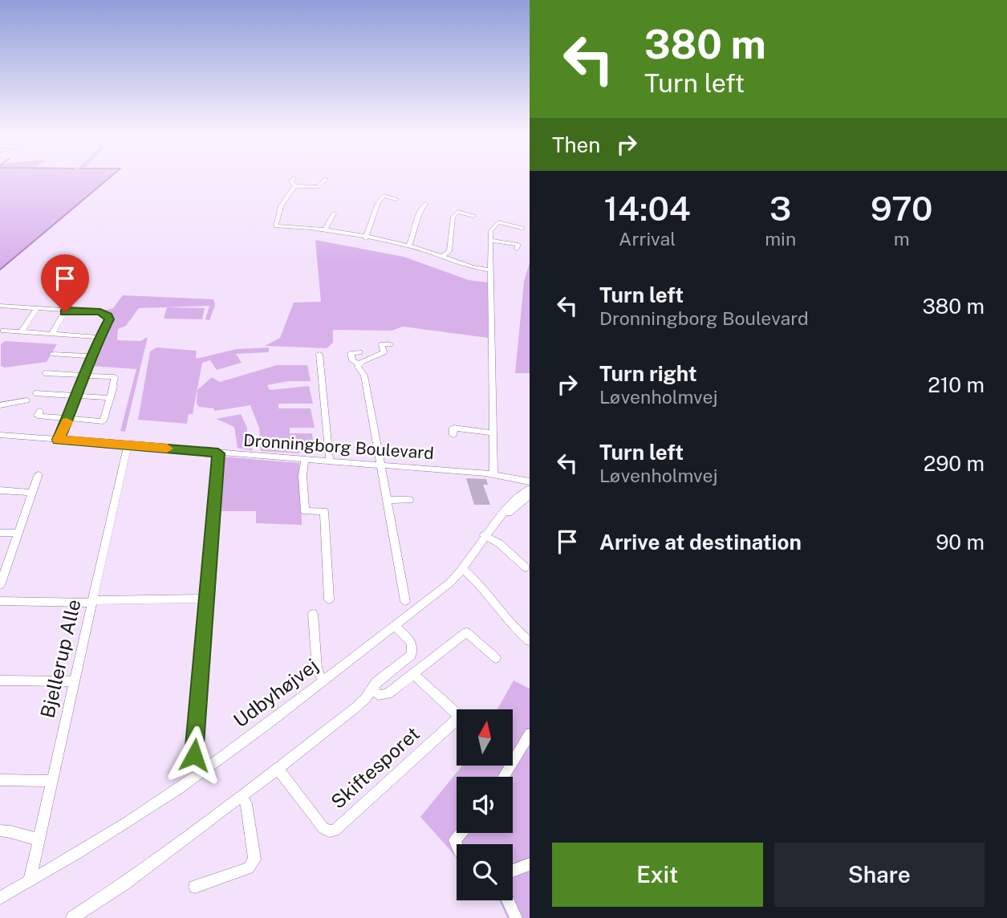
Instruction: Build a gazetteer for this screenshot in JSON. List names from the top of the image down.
{
  "streets": {
    "street": [
      "Dronningborg Boulevard",
      "Bjellerup Alle",
      "Udbyhøjvej",
      "Skiftesporet"
    ]
  },
  "crossings": [
    ["Dronningborg Boulevard", "Bjellerup Alle"],
    ["Dronningborg Boulevard", "Udbyhøjvej"],
    ["Bjellerup Alle", "Udbyhøjvej"]
  ],
  "north": "top",
  "page": {
    "turn": ["380 m", "Turn left"],
    "then": "Then",
    "eta": [
      "14:04",
      "Arrival",
      "3",
      "min",
      "970",
      "m"
    ],
    "list": [
      {
        "name": "Turn left",
        "note": "Dronningborg Boulevard",
        "value": "380 m"
      },
      {
        "name": "Turn right",
        "note": "Løvenholmvej",
        "value": "210 m"
      },
      {
        "name": "Turn left",
        "note": "Løvenholmvej",
        "value": "290 m"
      },
      {
        "name": "Arrive at destination",
        "value": "90 m"
      }
    ],
    "buttons": ["Exit", "Share"]
  }
}
